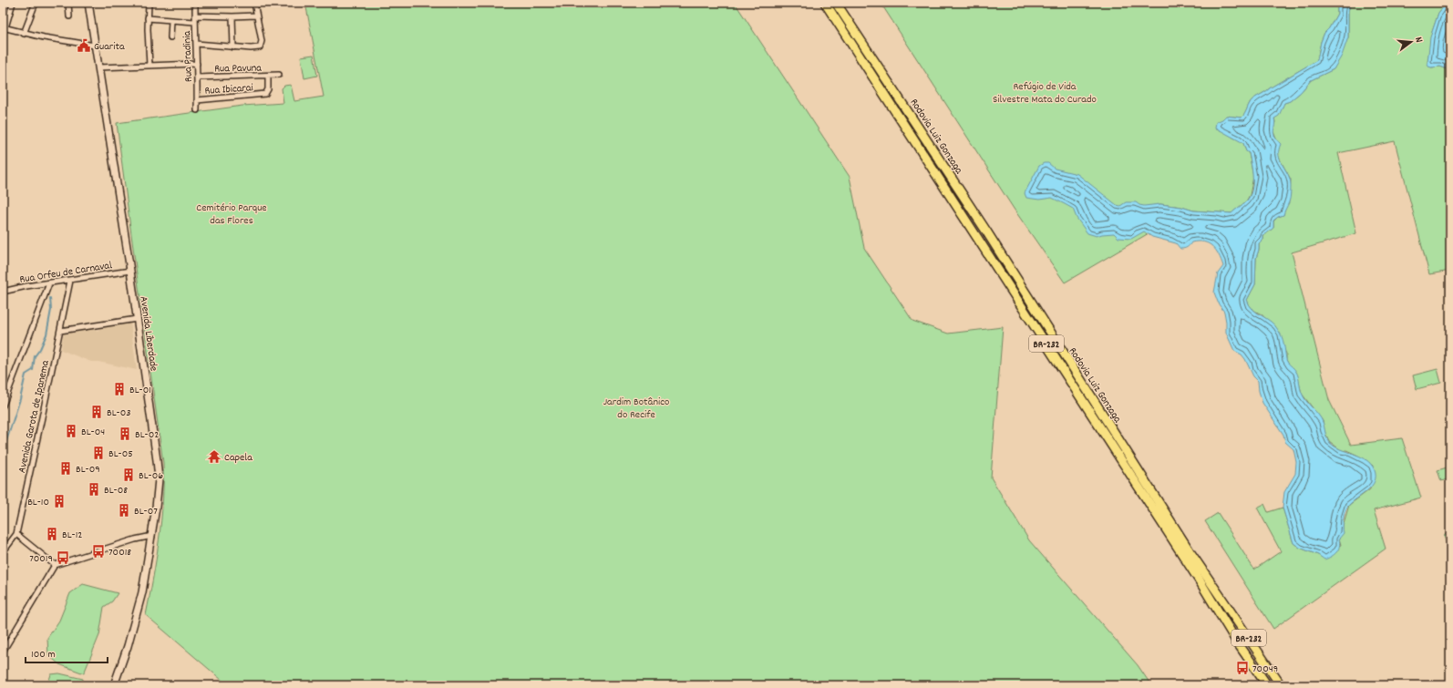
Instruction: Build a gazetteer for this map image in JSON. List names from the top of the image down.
{
  "streets": {
    "highway": ["Rodovia Luiz Gonzaga", "BR-232"],
    "main road": ["Avenida Liberdade"],
    "street": [
      "Rua Pradinia",
      "Rua Pavuna",
      "Rua Ibicarai",
      "Rua Orfeu de Carnaval",
      "Avenida Garota de Ipanema"
    ]
  },
  "crossings": [
    ["Rua Pradinia", "Rua Pavuna"],
    ["Rua Pradinia", "Rua Ibicarai"],
    ["Rua Pavuna", "Rua Ibicarai"],
    ["Rua Orfeu de Carnaval", "Avenida Liberdade"],
    ["Rua Orfeu de Carnaval", "Avenida Garota de Ipanema"]
  ],
  "parks": ["Refúgio de Vida Silvestre Mata do Curado", "Cemitério Parque das Flores", "Jardim Botânico do Recife"],
  "places": {
    "public building": ["Guarita"],
    "building": [
      "BL-01",
      "BL-03",
      "BL-04",
      "BL-02",
      "BL-05",
      "BL-09",
      "BL-06",
      "BL-08",
      "BL-10",
      "BL-07",
      "BL-12"
    ],
    "temple": ["Capela"],
    "bus stop": ["70018", "70019", "70049"]
  },
  "scale_bar": "100 m",
  "north": "right"
}
